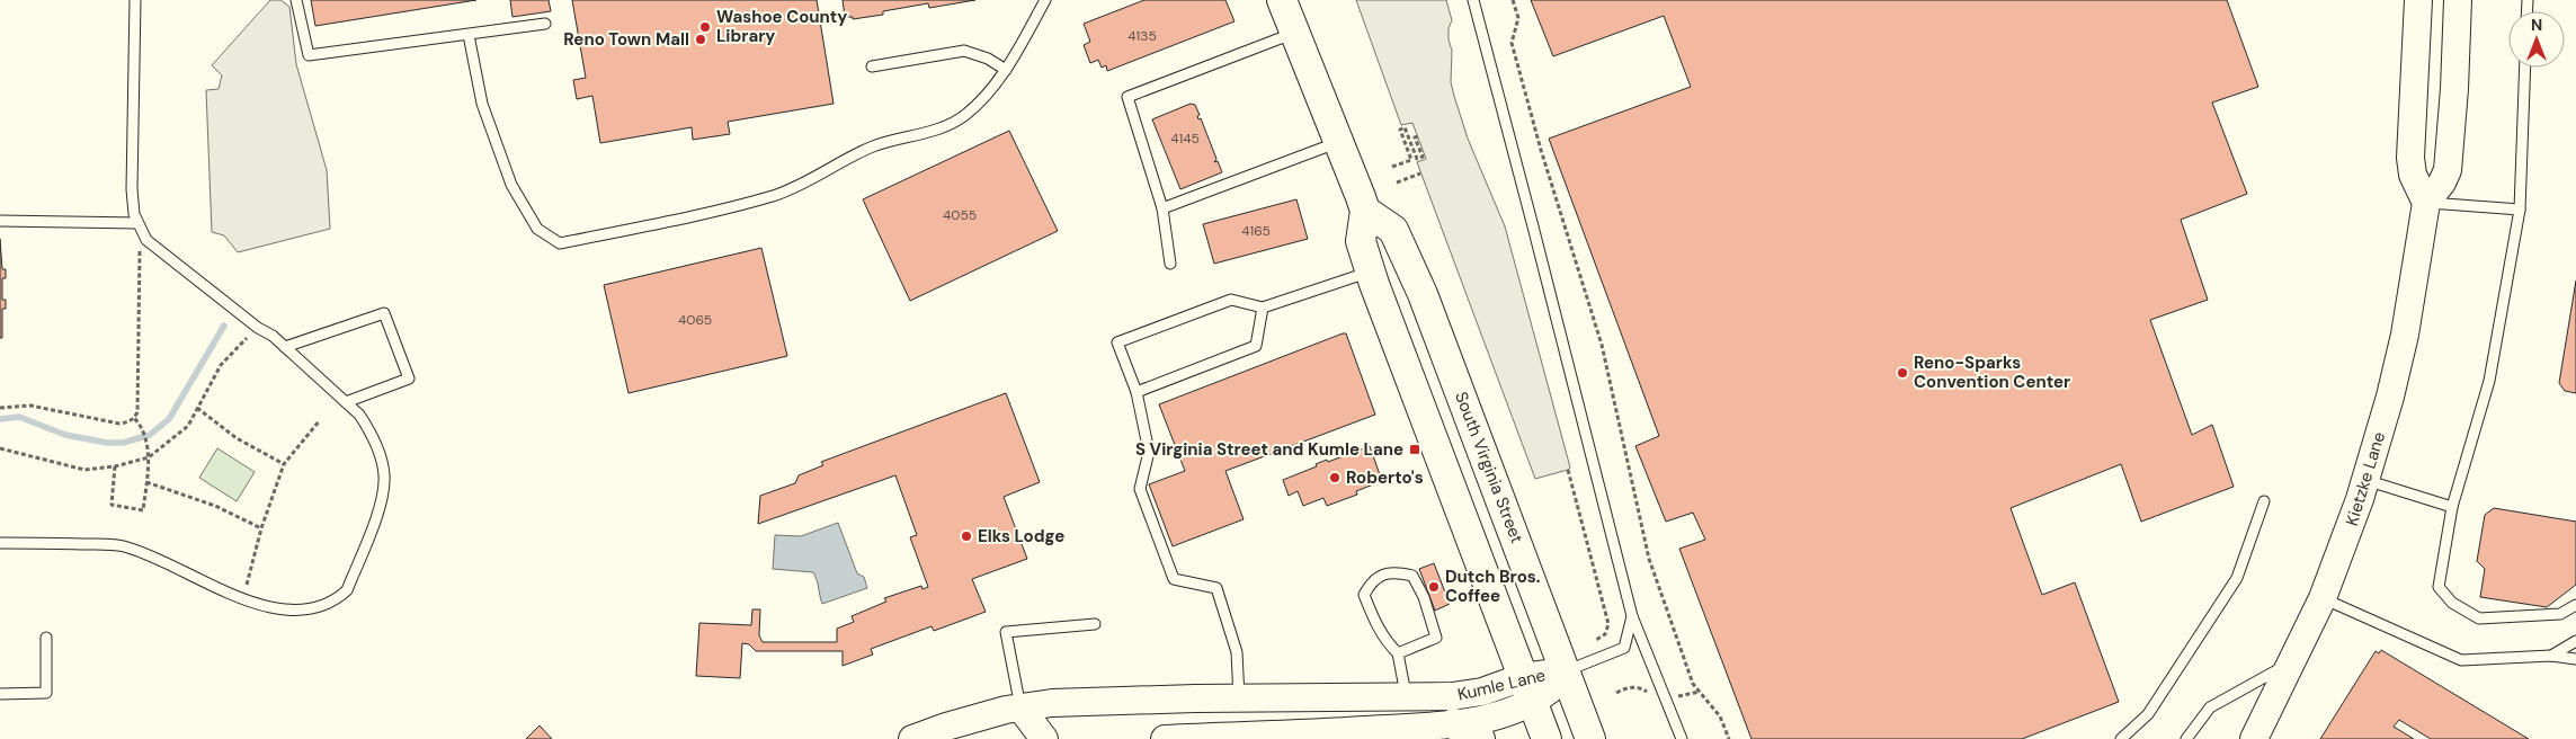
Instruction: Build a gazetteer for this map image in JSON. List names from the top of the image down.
{
  "streets": {
    "main road": ["South Virginia Street"],
    "street": ["Kietzke Lane", "Kumle Lane"]
  },
  "crossings": [
    ["South Virginia Street", "Kumle Lane"]
  ],
  "places": {
    "other": [
      "Washoe County Library",
      "Reno Town Mall",
      "Reno-Sparks Convention Center",
      "Roberto's",
      "Elks Lodge",
      "Dutch Bros. Coffee"
    ],
    "transit": ["S Virginia Street and Kumle Lane"]
  },
  "house_numbers": [
    "4135",
    "4145",
    "4055",
    "4165",
    "4065"
  ],
  "north": "top"
}
